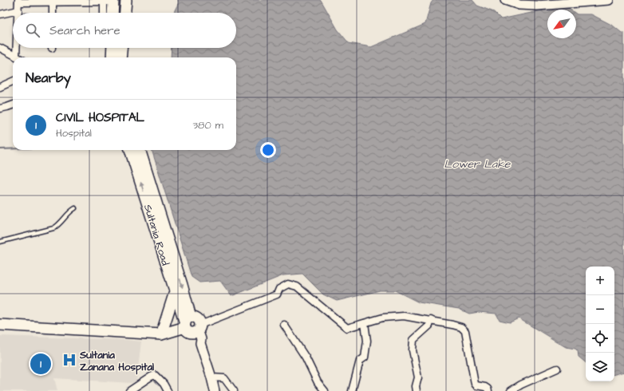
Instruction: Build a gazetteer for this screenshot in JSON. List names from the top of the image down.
{
  "streets": {
    "main road": ["Sultania Road"]
  },
  "water": ["Lower Lake"],
  "places": {
    "hospital": ["Sultania Zanana Hospital"]
  },
  "north": "bottom left",
  "page": {
    "search": "Search here",
    "heading": "Nearby",
    "list": [
      {
        "mark": "1",
        "name": "CIVIL HOSPITAL",
        "note": "Hospital",
        "value": "380 m"
      }
    ],
    "map_buttons": ["+", "−"],
    "pins": "1"
  }
}
